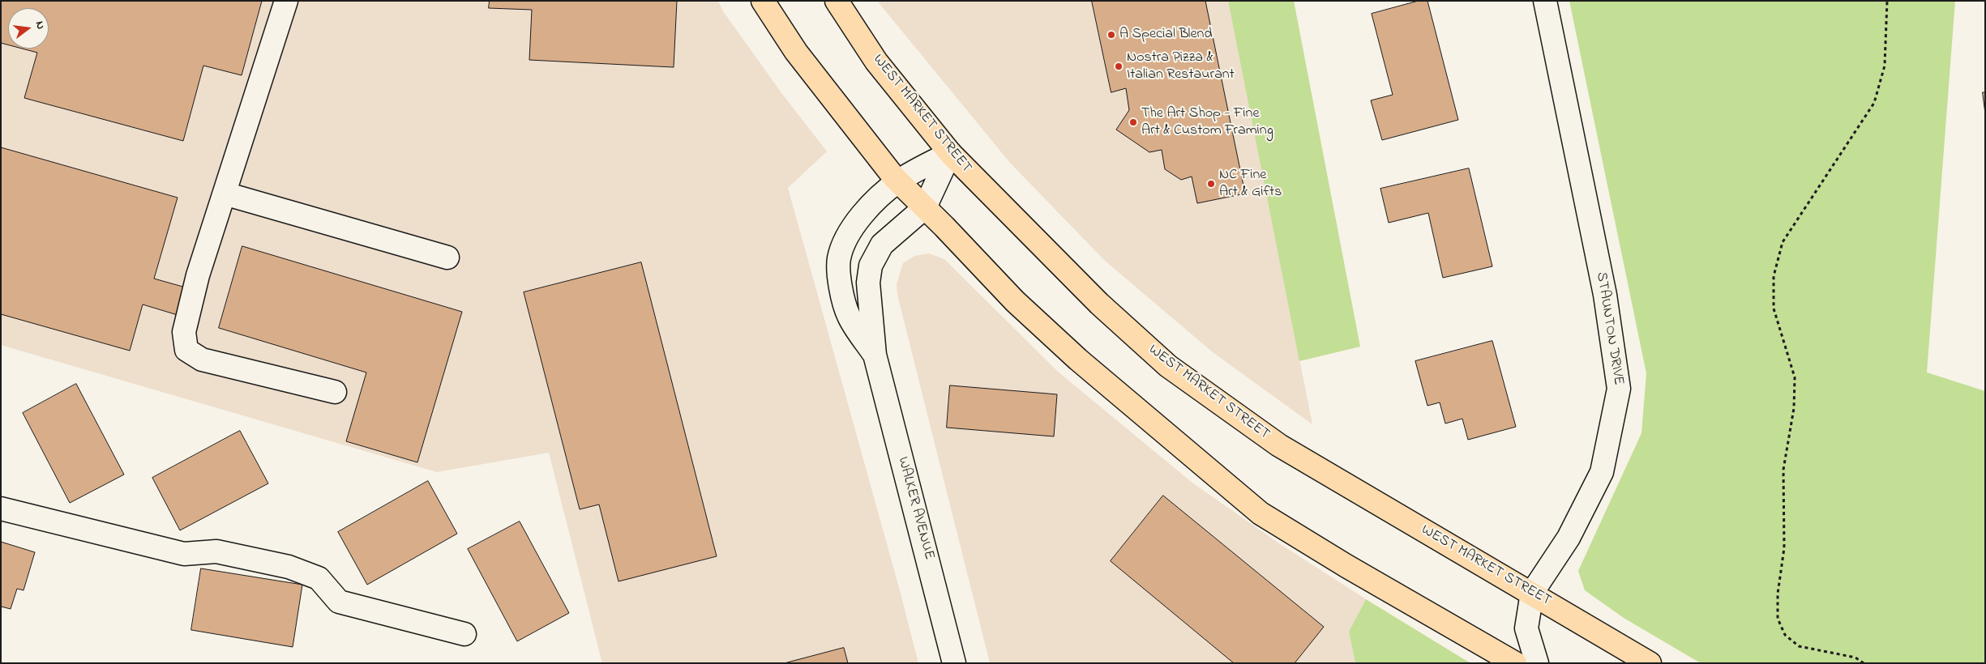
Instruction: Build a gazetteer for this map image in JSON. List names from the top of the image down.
{
  "streets": {
    "main road": ["WEST MARKET STREET"],
    "street": ["STAUNTON DRIVE", "WALKER AVENUE"]
  },
  "crossings": [
    ["WEST MARKET STREET", "STAUNTON DRIVE"],
    ["WEST MARKET STREET", "WALKER AVENUE"]
  ],
  "places": [
    "A Special Blend",
    "Nostra Pizza & Italian Restaurant",
    "The Art Shop - Fine Art & Custom Framing",
    "NC Fine Art & Gifts"
  ],
  "north": "right"
}
